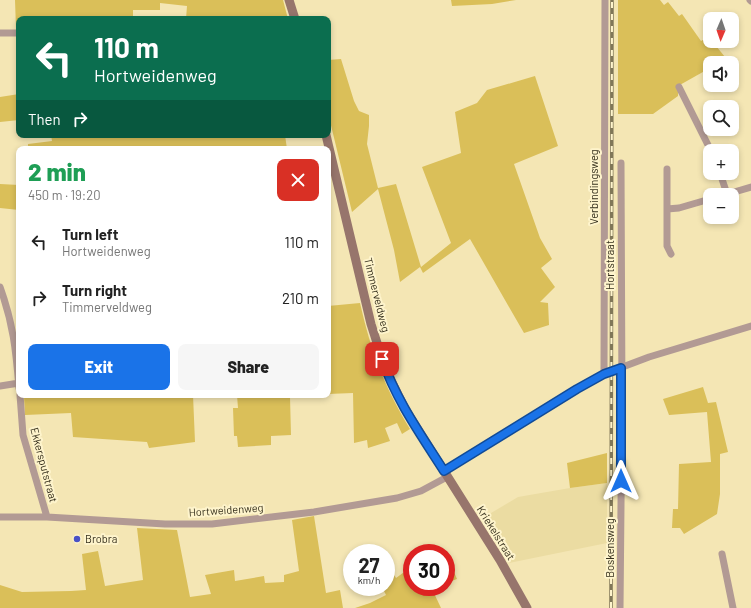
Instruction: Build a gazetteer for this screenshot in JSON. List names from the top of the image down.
{
  "streets": {
    "street": [
      "Verbindingsweg",
      "Hortstraat",
      "Timmerveldweg",
      "Ekkersputstraat",
      "Hortweidenweg",
      "Kriekelstraat",
      "Boskensweg"
    ]
  },
  "crossings": [
    ["Verbindingsweg", "Hortweidenweg"],
    ["Hortstraat", "Boskensweg"],
    ["Timmerveldweg", "Hortweidenweg"],
    ["Timmerveldweg", "Kriekelstraat"],
    ["Ekkersputstraat", "Hortweidenweg"],
    ["Hortweidenweg", "Kriekelstraat"]
  ],
  "places": ["Brobra"],
  "north": "bottom",
  "page": {
    "map_buttons": ["+", "−"],
    "turn": ["110 m", "Hortweidenweg"],
    "then": "Then",
    "heading": ["2 min", "450 m · 19:20"],
    "list": [
      {
        "name": "Turn left",
        "note": "Hortweidenweg",
        "value": "110 m"
      },
      {
        "name": "Turn right",
        "note": "Timmerveldweg",
        "value": "210 m"
      }
    ],
    "buttons": ["Exit", "Share"],
    "speed": "27 km/h",
    "limit": "30"
  }
}
